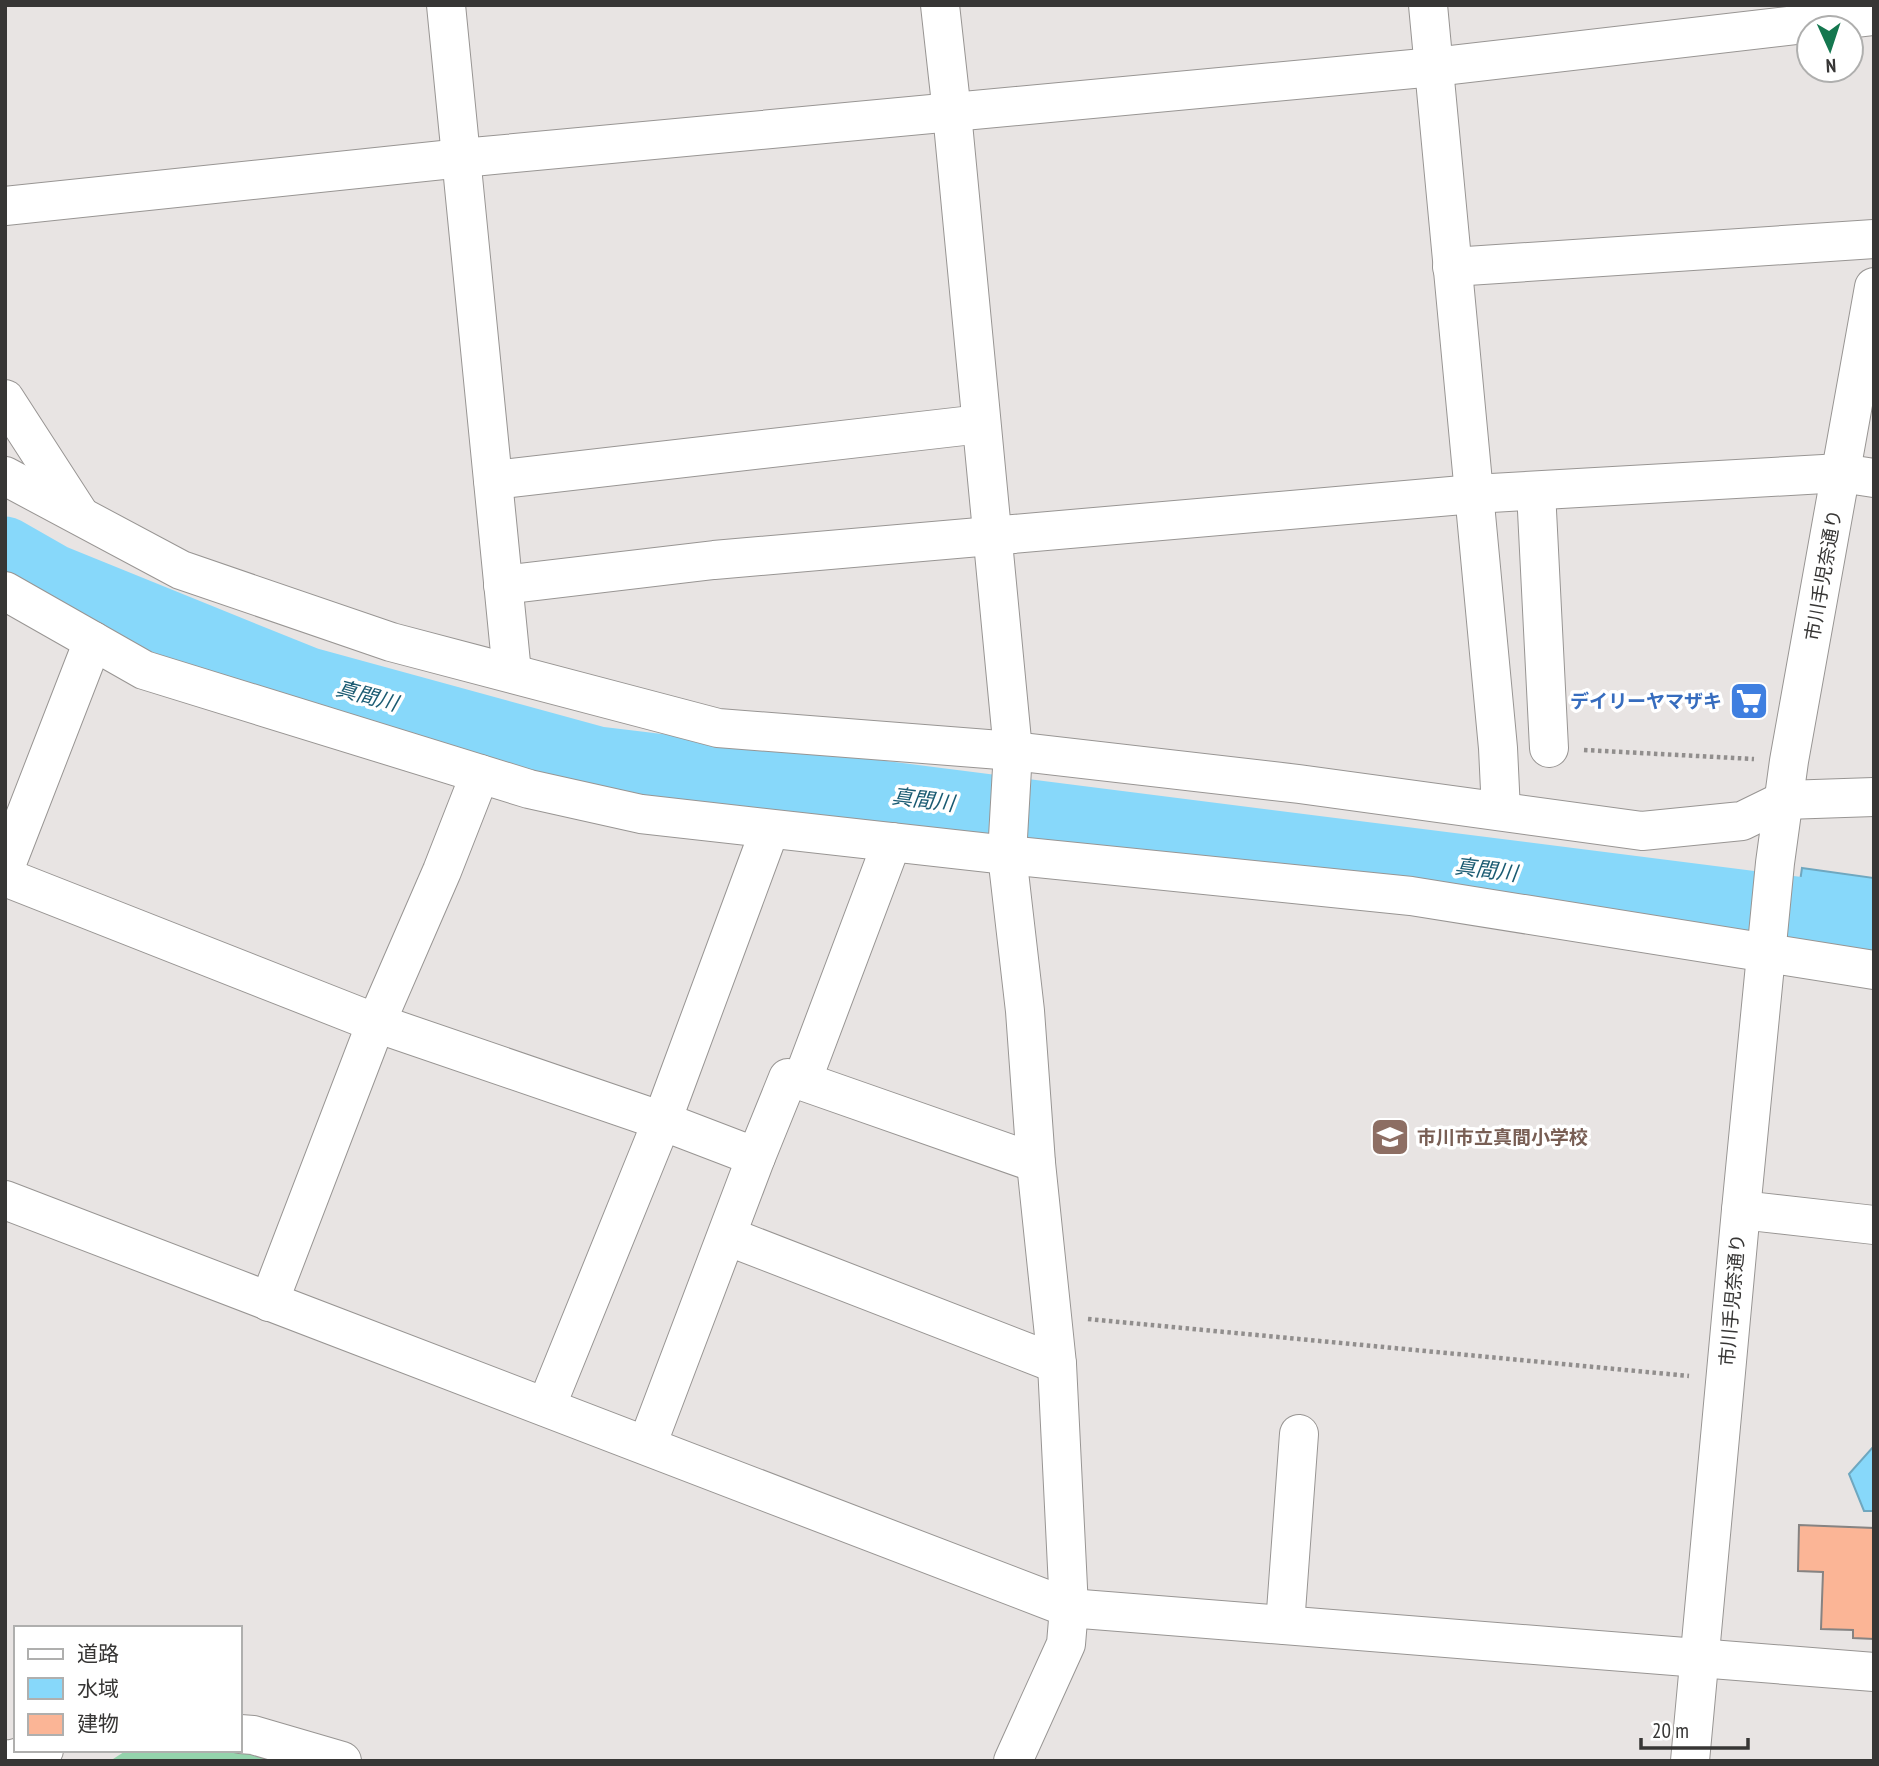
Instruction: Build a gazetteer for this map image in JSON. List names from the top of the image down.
{
  "streets": {
    "street": ["市川手児奈通り"]
  },
  "water": ["真間川"],
  "places": {
    "supermarket": ["デイリーヤマザキ"],
    "school or university": ["市川市立真間小学校"]
  },
  "legend": ["道路", "水域", "建物"],
  "scale_bar": "20 m",
  "north": "bottom"
}
